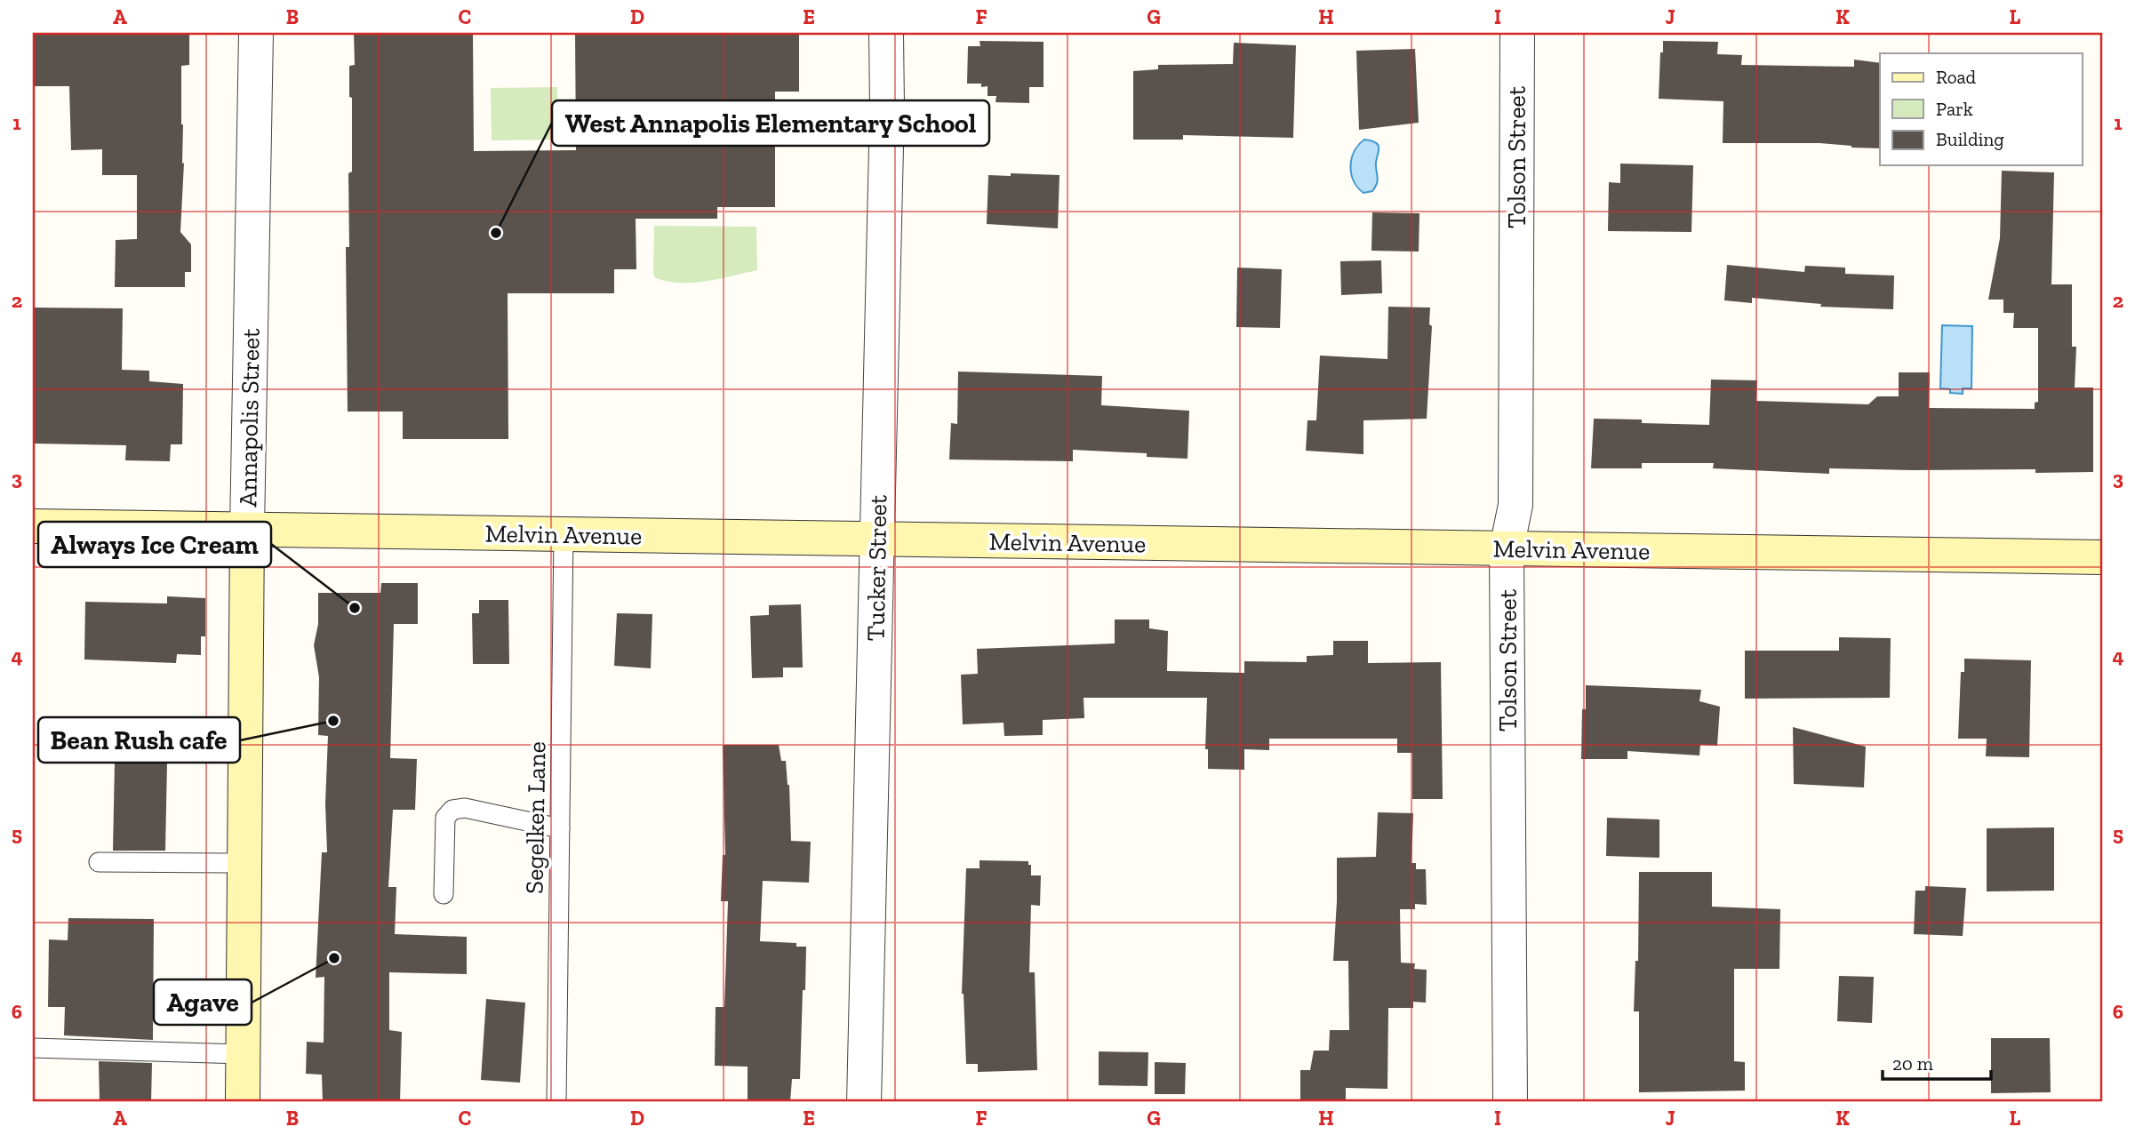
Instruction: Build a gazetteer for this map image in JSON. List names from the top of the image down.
{
  "streets": {
    "street": [
      "Tolson Street",
      "Annapolis Street",
      "Melvin Avenue",
      "Tucker Street"
    ],
    "lane": ["Segelken Lane"]
  },
  "crossings": [
    ["Tolson Street", "Melvin Avenue"],
    ["Annapolis Street", "Melvin Avenue"],
    ["Melvin Avenue", "Tucker Street"],
    ["Melvin Avenue", "Segelken Lane"]
  ],
  "places": [
    "West Annapolis Elementary School",
    "Always Ice Cream",
    "Bean Rush cafe",
    "Agave"
  ],
  "legend": ["Road", "Park", "Building"],
  "scale_bar": "20 m",
  "grid": {
    "columns": [
      "A",
      "B",
      "C",
      "D",
      "E",
      "F",
      "G",
      "H",
      "I",
      "J",
      "K",
      "L"
    ],
    "rows": [
      "1",
      "2",
      "3",
      "4",
      "5",
      "6"
    ]
  }
}
